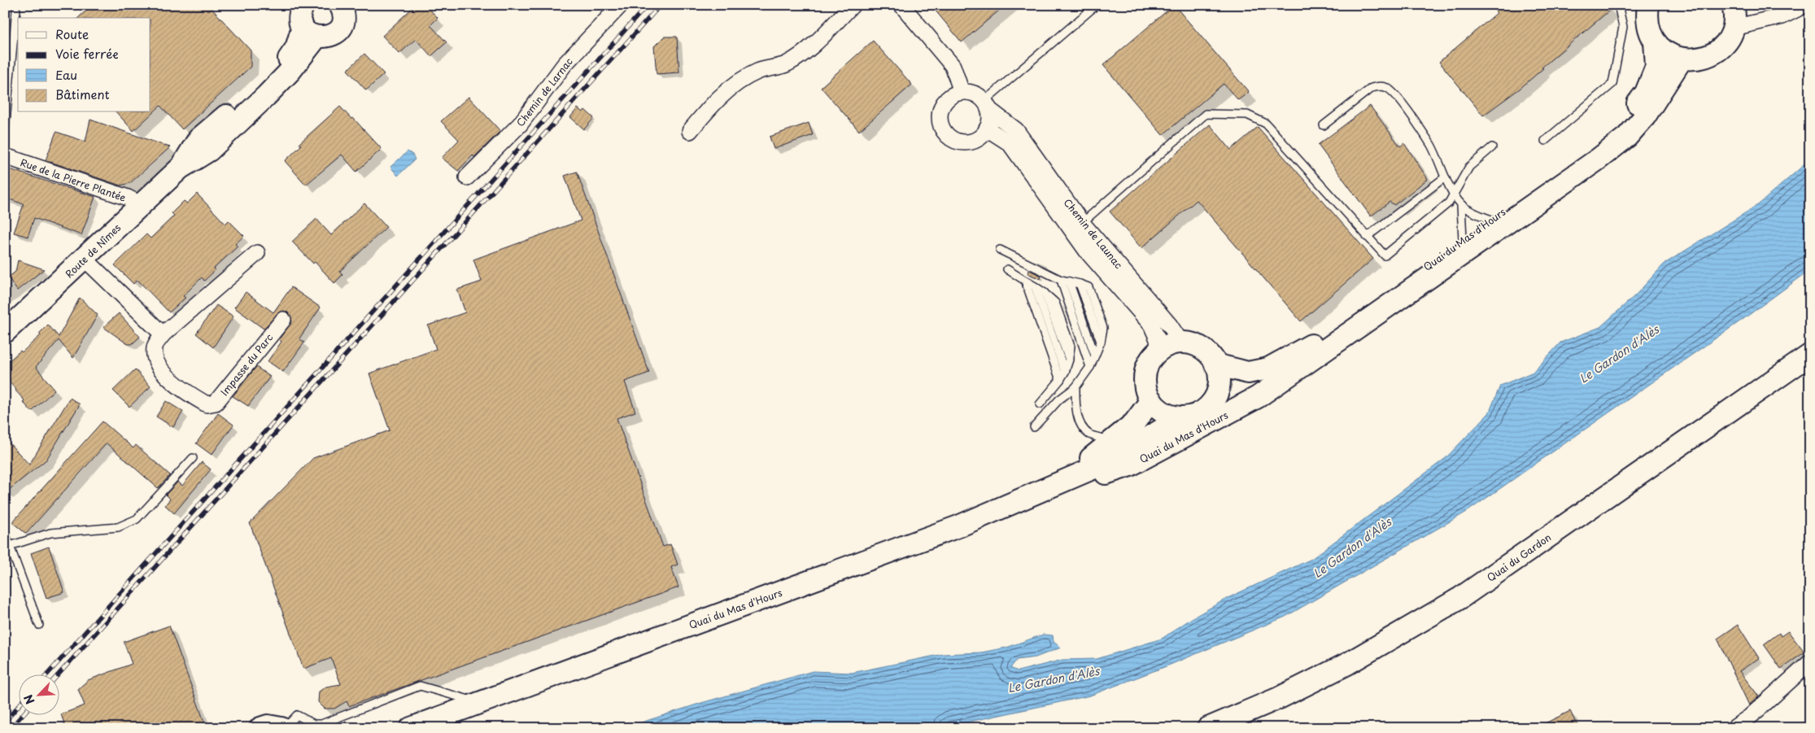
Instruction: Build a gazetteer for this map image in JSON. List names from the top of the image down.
{
  "streets": {
    "street": [
      "Chemin de Larnac",
      "Rue de la Pierre Plantée",
      "Chemin de Launac",
      "Quai du Mas d'Hours",
      "Route de Nîmes",
      "Impasse du Parc",
      "Quai du Gardon"
    ]
  },
  "crossings": [
    ["Rue de la Pierre Plantée", "Route de Nîmes"],
    ["Chemin de Launac", "Quai du Mas d'Hours"]
  ],
  "water": ["Le Gardon d'Alès"],
  "legend": [
    "Route",
    "Voie ferrée",
    "Eau",
    "Bâtiment"
  ],
  "north": "bottom left"
}
